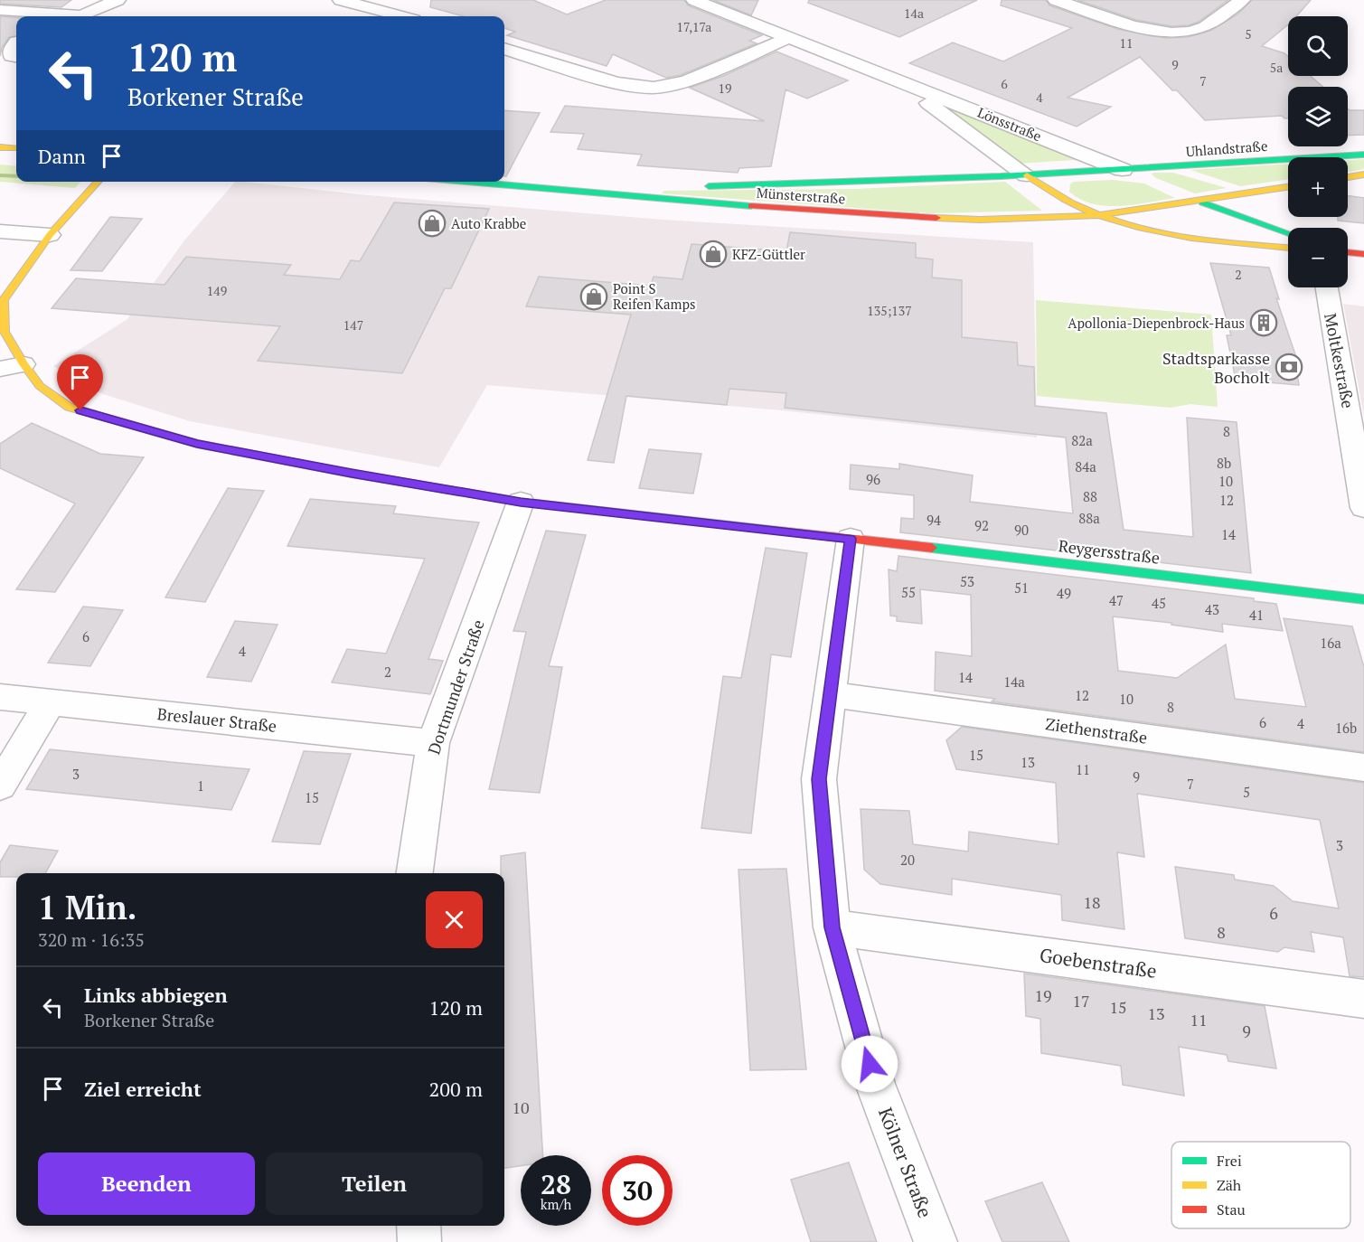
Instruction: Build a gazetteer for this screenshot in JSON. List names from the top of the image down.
{
  "streets": {
    "main road": ["Uhlandstraße", "Münsterstraße", "Reygersstraße"],
    "street": [
      "Lönsstraße",
      "Moltkestraße",
      "Dortmunder Straße",
      "Breslauer Straße",
      "Ziethenstraße",
      "Goebenstraße",
      "Kölner Straße"
    ]
  },
  "crossings": [
    ["Lönsstraße", "Uhlandstraße"],
    ["Lönsstraße", "Münsterstraße"],
    ["Uhlandstraße", "Münsterstraße"],
    ["Reygersstraße", "Dortmunder Straße"],
    ["Reygersstraße", "Kölner Straße"],
    ["Dortmunder Straße", "Breslauer Straße"],
    ["Ziethenstraße", "Kölner Straße"],
    ["Goebenstraße", "Kölner Straße"]
  ],
  "places": {
    "shop": ["Auto Krabbe", "KFZ-Güttler", "Point S Reifen Kamps"],
    "building": ["Apollonia-Diepenbrock-Haus"],
    "bank": ["Stadtsparkasse Bocholt"]
  },
  "house_numbers": [
    "14a",
    "17,17a",
    "5",
    "11",
    "9",
    "5a",
    "7",
    "6",
    "19",
    "4",
    "2",
    "149",
    "135;137",
    "147",
    "8",
    "82a",
    "8b",
    "84a",
    "96",
    "10",
    "88",
    "12",
    "88a",
    "94",
    "92",
    "90",
    "14",
    "53",
    "51",
    "55",
    "49",
    "47",
    "45",
    "43",
    "41",
    "6",
    "16a",
    "4",
    "2",
    "14",
    "14a",
    "12",
    "10",
    "8",
    "6",
    "4",
    "16b",
    "15",
    "13",
    "11",
    "3",
    "9",
    "7",
    "1",
    "5",
    "15",
    "3",
    "20",
    "18",
    "6",
    "8",
    "19",
    "17",
    "15",
    "13",
    "11",
    "9",
    "10"
  ],
  "legend": ["Frei", "Zäh", "Stau"],
  "page": {
    "map_buttons": ["+", "−"],
    "turn": ["120 m", "Borkener Straße"],
    "then": "Dann",
    "heading": ["1 Min.", "320 m · 16:35"],
    "list": [
      {
        "name": "Links abbiegen",
        "note": "Borkener Straße",
        "value": "120 m"
      },
      {
        "name": "Ziel erreicht",
        "value": "200 m"
      }
    ],
    "buttons": ["Beenden", "Teilen"],
    "speed": "28 km/h",
    "limit": "30"
  }
}
